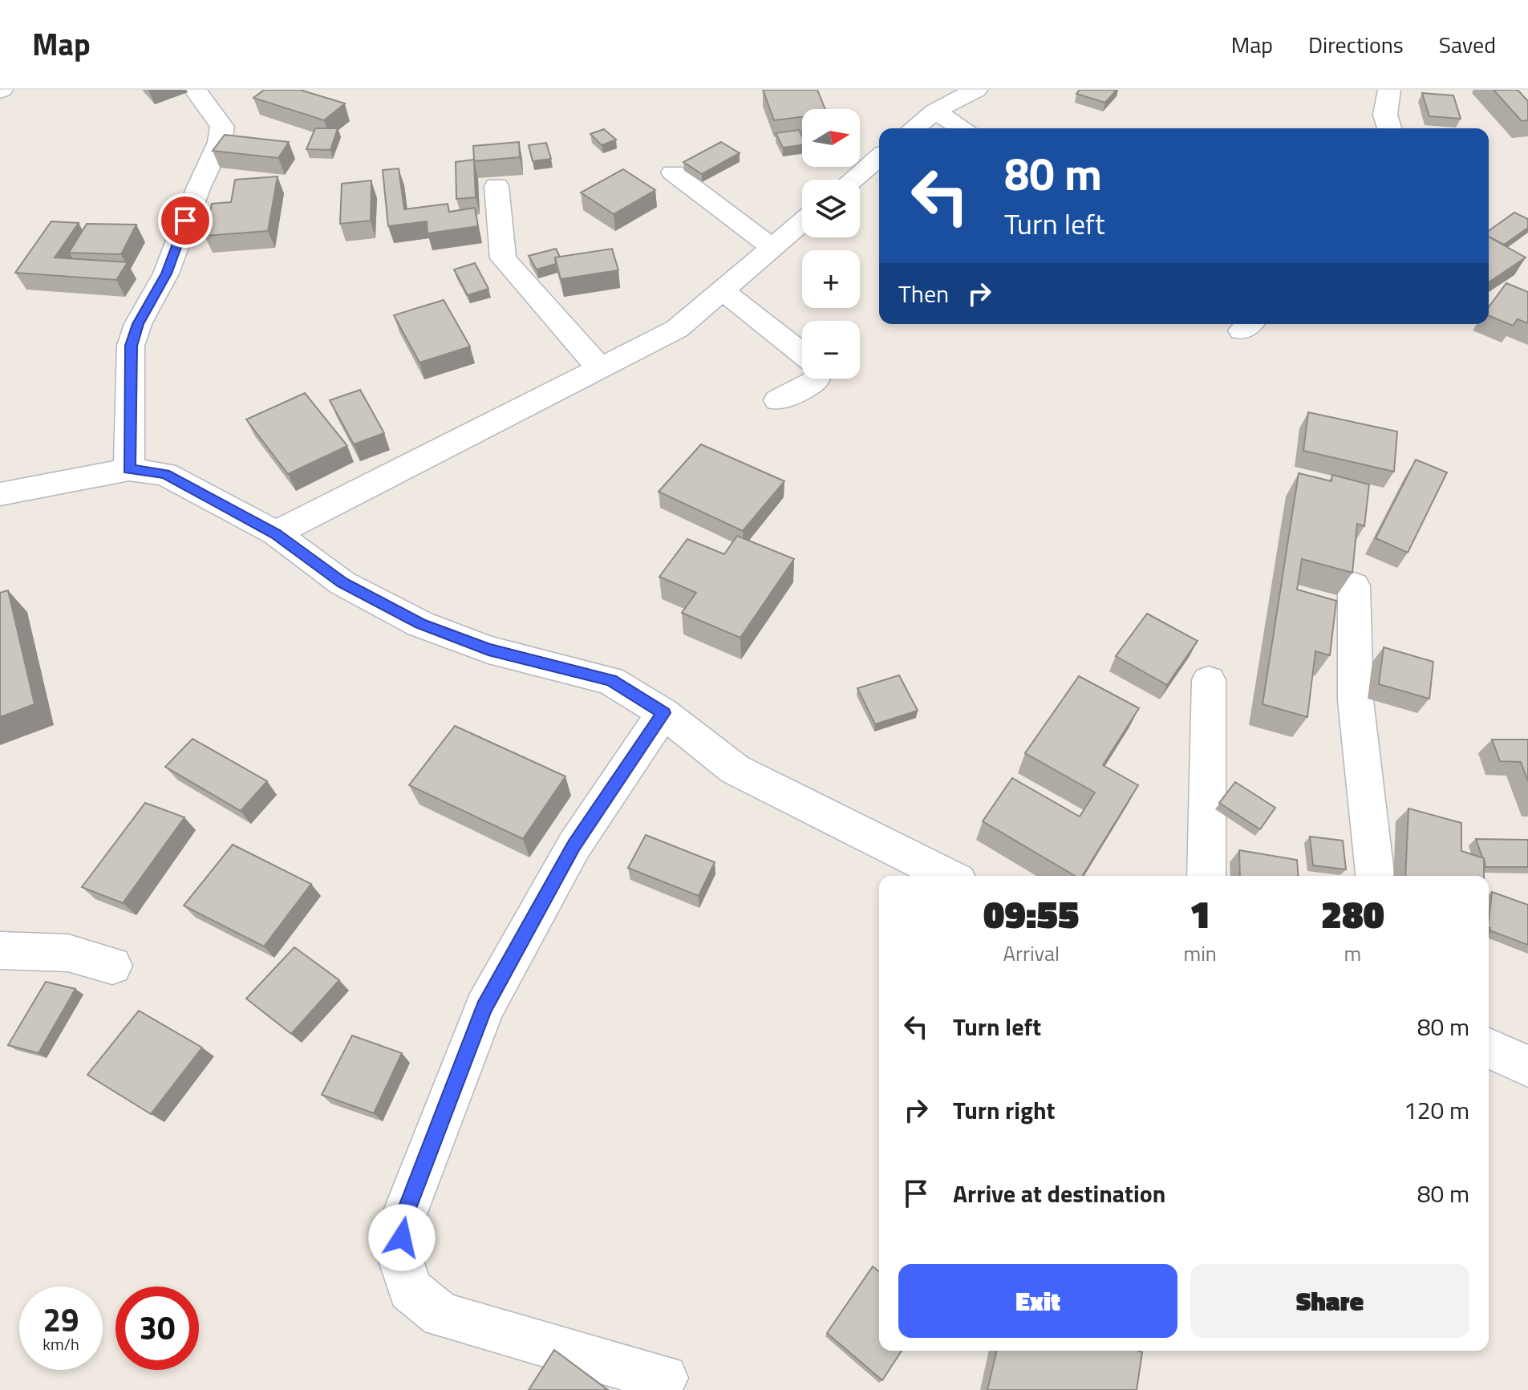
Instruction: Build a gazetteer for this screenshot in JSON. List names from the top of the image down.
{
  "north": "right",
  "page": {
    "header": "Map",
    "nav": ["Map", "Directions", "Saved"],
    "map_buttons": ["+", "−"],
    "turn": ["80 m", "Turn left"],
    "then": "Then",
    "eta": [
      "09:55",
      "Arrival",
      "1",
      "min",
      "280",
      "m"
    ],
    "list": [
      {
        "name": "Turn left",
        "value": "80 m"
      },
      {
        "name": "Turn right",
        "value": "120 m"
      },
      {
        "name": "Arrive at destination",
        "value": "80 m"
      }
    ],
    "buttons": ["Exit", "Share"],
    "speed": "29 km/h",
    "limit": "30"
  }
}
